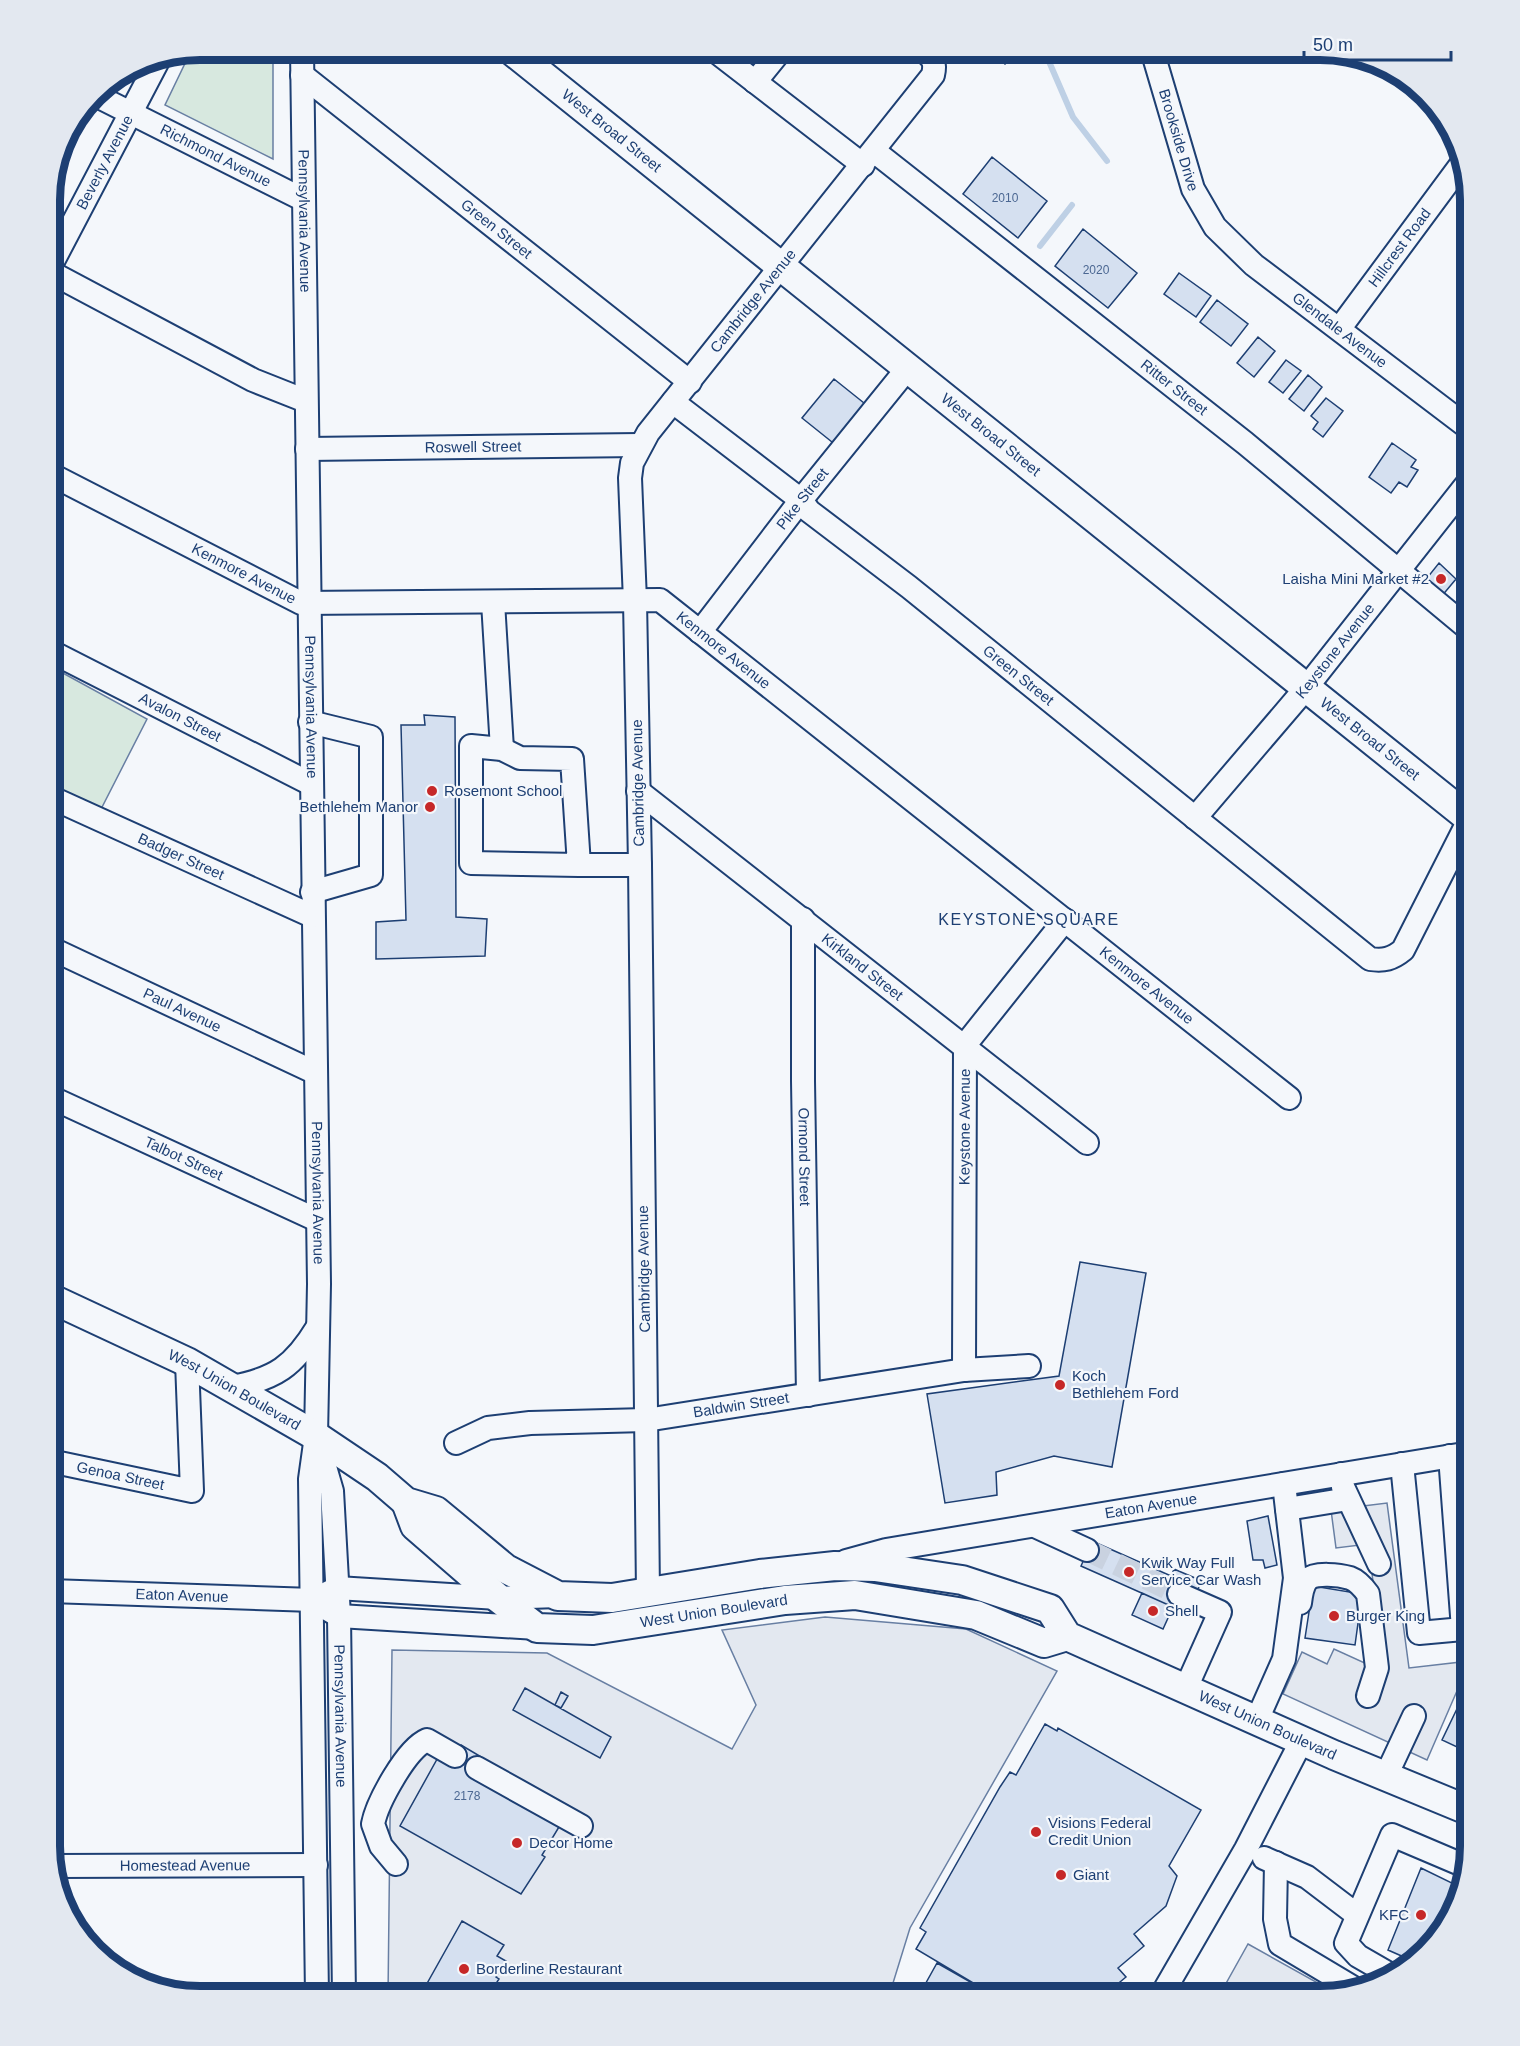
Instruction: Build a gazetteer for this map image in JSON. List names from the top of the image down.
{
  "streets": {
    "main road": ["West Broad Street", "West Union Boulevard"],
    "street": [
      "Brookside Drive",
      "Richmond Avenue",
      "Beverly Avenue",
      "Pennsylvania Avenue",
      "Green Street",
      "Hillcrest Road",
      "Cambridge Avenue",
      "Glendale Avenue",
      "Ritter Street",
      "Roswell Street",
      "Pike Street",
      "Kenmore Avenue",
      "Keystone Avenue",
      "Avalon Street",
      "Badger Street",
      "Kirkland Street",
      "Paul Avenue",
      "Ormond Street",
      "Talbot Street",
      "Baldwin Street",
      "Genoa Street",
      "Eaton Avenue",
      "Homestead Avenue"
    ]
  },
  "crossings": [
    ["West Broad Street", "Cambridge Avenue"],
    ["West Broad Street", "Pike Street"],
    ["West Broad Street", "Keystone Avenue"],
    ["Brookside Drive", "Glendale Avenue"],
    ["Richmond Avenue", "Beverly Avenue"],
    ["Richmond Avenue", "Pennsylvania Avenue"],
    ["Pennsylvania Avenue", "Green Street"],
    ["Pennsylvania Avenue", "Roswell Street"],
    ["Pennsylvania Avenue", "Kenmore Avenue"],
    ["Pennsylvania Avenue", "Avalon Street"],
    ["Pennsylvania Avenue", "Badger Street"],
    ["Pennsylvania Avenue", "Paul Avenue"],
    ["Pennsylvania Avenue", "Talbot Street"],
    ["Pennsylvania Avenue", "West Union Boulevard"],
    ["Pennsylvania Avenue", "Eaton Avenue"],
    ["Pennsylvania Avenue", "Homestead Avenue"],
    ["Green Street", "Cambridge Avenue"],
    ["Green Street", "Pike Street"],
    ["Green Street", "Keystone Avenue"],
    ["Hillcrest Road", "Glendale Avenue"],
    ["Cambridge Avenue", "Ritter Street"],
    ["Cambridge Avenue", "Roswell Street"],
    ["Cambridge Avenue", "Kenmore Avenue"],
    ["Cambridge Avenue", "Kirkland Street"],
    ["Cambridge Avenue", "West Union Boulevard"],
    ["Cambridge Avenue", "Baldwin Street"],
    ["Ritter Street", "Keystone Avenue"],
    ["Pike Street", "Kenmore Avenue"],
    ["Keystone Avenue", "Kirkland Street"],
    ["Keystone Avenue", "Baldwin Street"],
    ["Kirkland Street", "Ormond Street"],
    ["Ormond Street", "Baldwin Street"],
    ["West Union Boulevard", "Genoa Street"],
    ["West Union Boulevard", "Eaton Avenue"]
  ],
  "districts": ["KEYSTONE SQUARE"],
  "places": [
    "Laisha Mini Market #2",
    "Rosemont School",
    "Bethlehem Manor",
    "Koch Bethlehem Ford",
    "Kwik Way Full Service Car Wash",
    "Shell",
    "Burger King",
    "Visions Federal Credit Union",
    "Decor Home",
    "Giant",
    "KFC",
    "Borderline Restaurant"
  ],
  "house_numbers": ["2010", "2020", "2178"],
  "scale_bar": "50 m"
}
